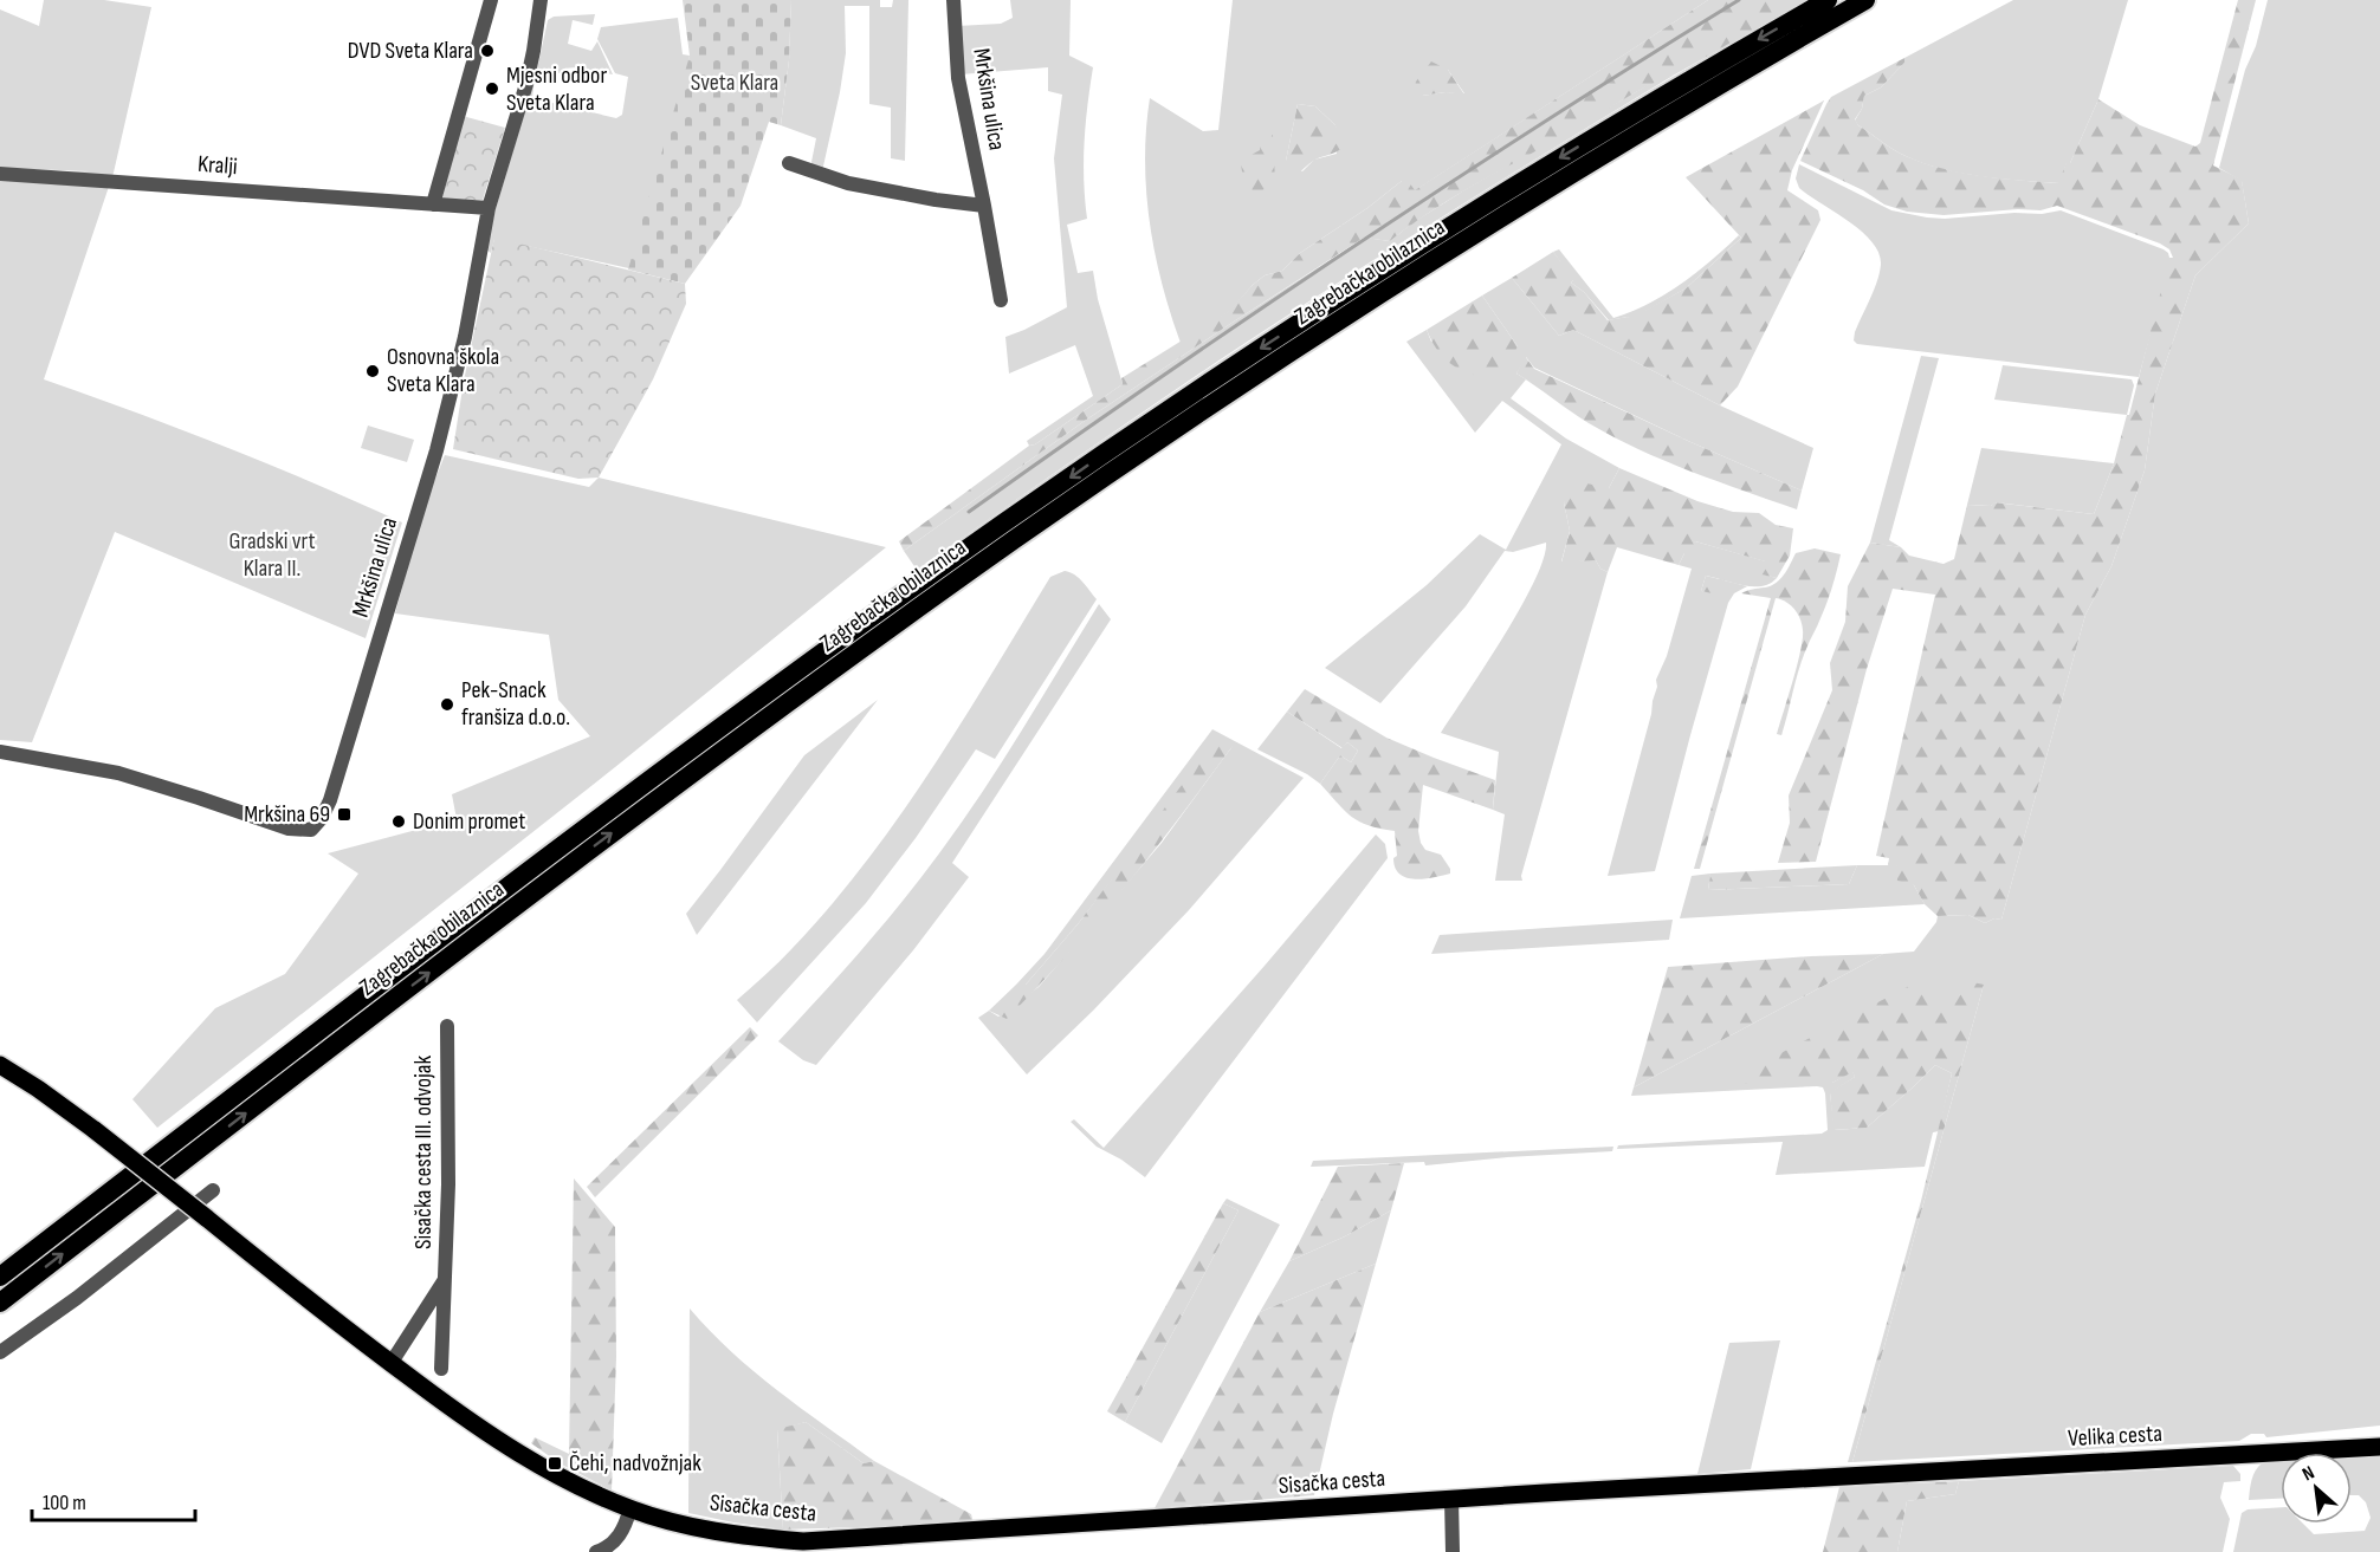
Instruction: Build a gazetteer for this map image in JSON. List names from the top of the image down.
{
  "streets": {
    "highway": ["Zagrebačka obilaznica"],
    "main road": ["Velika cesta", "Sisačka cesta"],
    "street": ["Mrkšina ulica", "Kralji", "Sisačka cesta III. odvojak"]
  },
  "crossings": [
    ["Mrkšina ulica", "Kralji"],
    ["Sisačka cesta III. odvojak", "Sisačka cesta"],
    ["Velika cesta", "Sisačka cesta"]
  ],
  "parks": ["Sveta Klara", "Gradski vrt Klara II."],
  "places": {
    "other": [
      "DVD Sveta Klara",
      "Mjesni odbor Sveta Klara",
      "Osnovna škola Sveta Klara",
      "Pek-Snack franšiza d.o.o.",
      "Donim promet"
    ],
    "transit": ["Mrkšina 69", "Čehi, nadvožnjak"]
  },
  "scale_bar": "100 m",
  "north": "top left"
}
